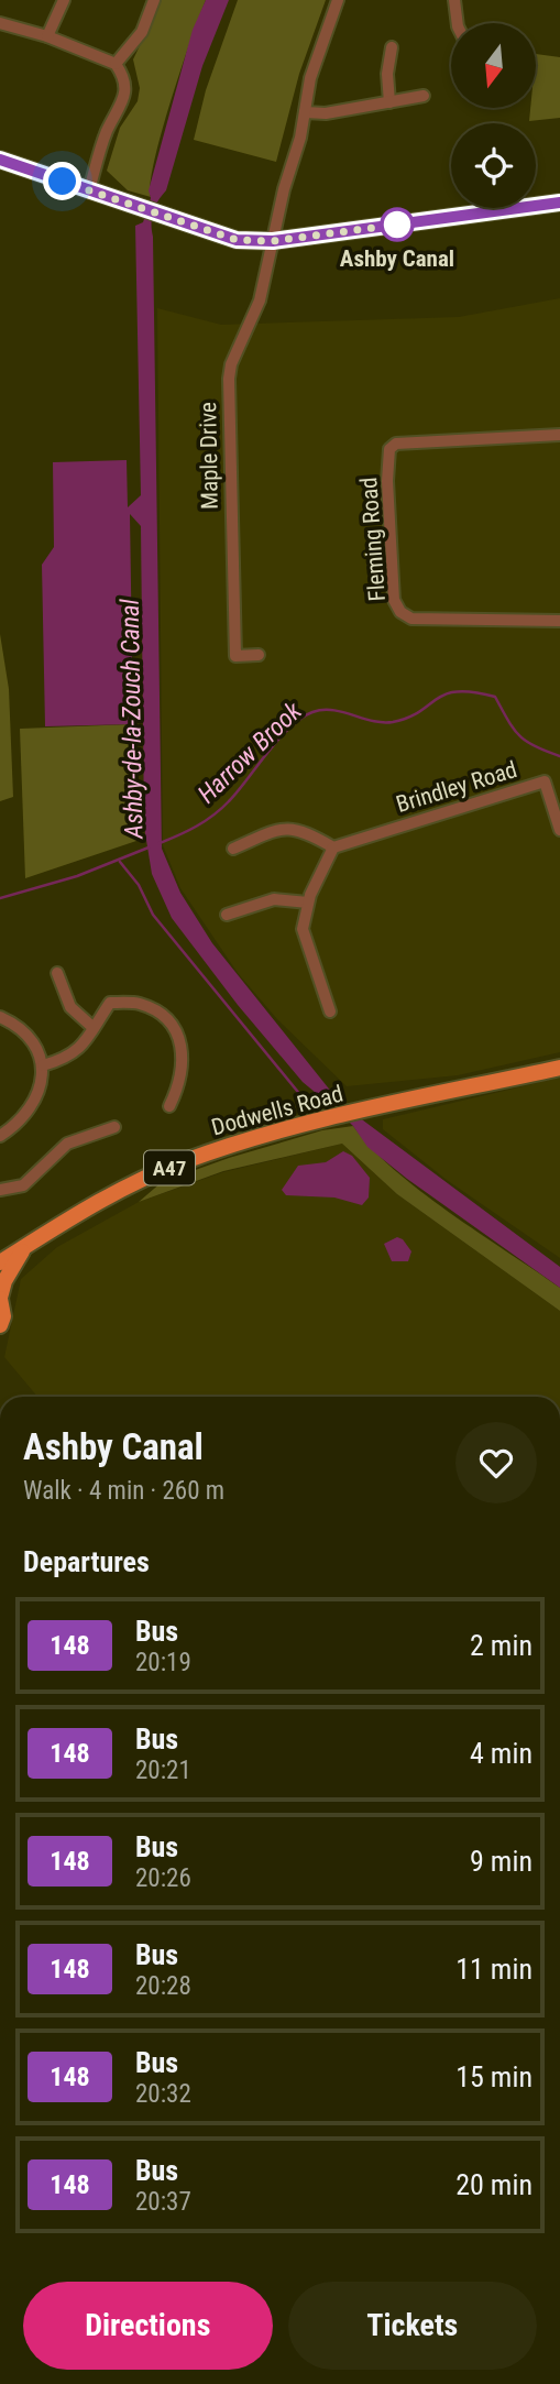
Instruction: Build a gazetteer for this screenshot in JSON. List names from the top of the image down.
{
  "streets": {
    "main road": ["Dodwells Road", "A47"],
    "street": ["Maple Drive", "Fleming Road", "Brindley Road"]
  },
  "water": ["Ashby-de-la-Zouch Canal", "Harrow Brook"],
  "places": ["Ashby Canal"],
  "lines": ["bus line 148"],
  "north": "bottom",
  "page": {
    "heading": [
      ["Ashby Canal", "Walk · 4 min · 260 m"],
      "Departures"
    ],
    "list": [
      {
        "mark": "148",
        "name": "Bus",
        "note": "20:19",
        "value": "2 min"
      },
      {
        "mark": "148",
        "name": "Bus",
        "note": "20:21",
        "value": "4 min"
      },
      {
        "mark": "148",
        "name": "Bus",
        "note": "20:26",
        "value": "9 min"
      },
      {
        "mark": "148",
        "name": "Bus",
        "note": "20:28",
        "value": "11 min"
      },
      {
        "mark": "148",
        "name": "Bus",
        "note": "20:32",
        "value": "15 min"
      },
      {
        "mark": "148",
        "name": "Bus",
        "note": "20:37",
        "value": "20 min"
      }
    ],
    "buttons": ["Directions", "Tickets"]
  }
}
